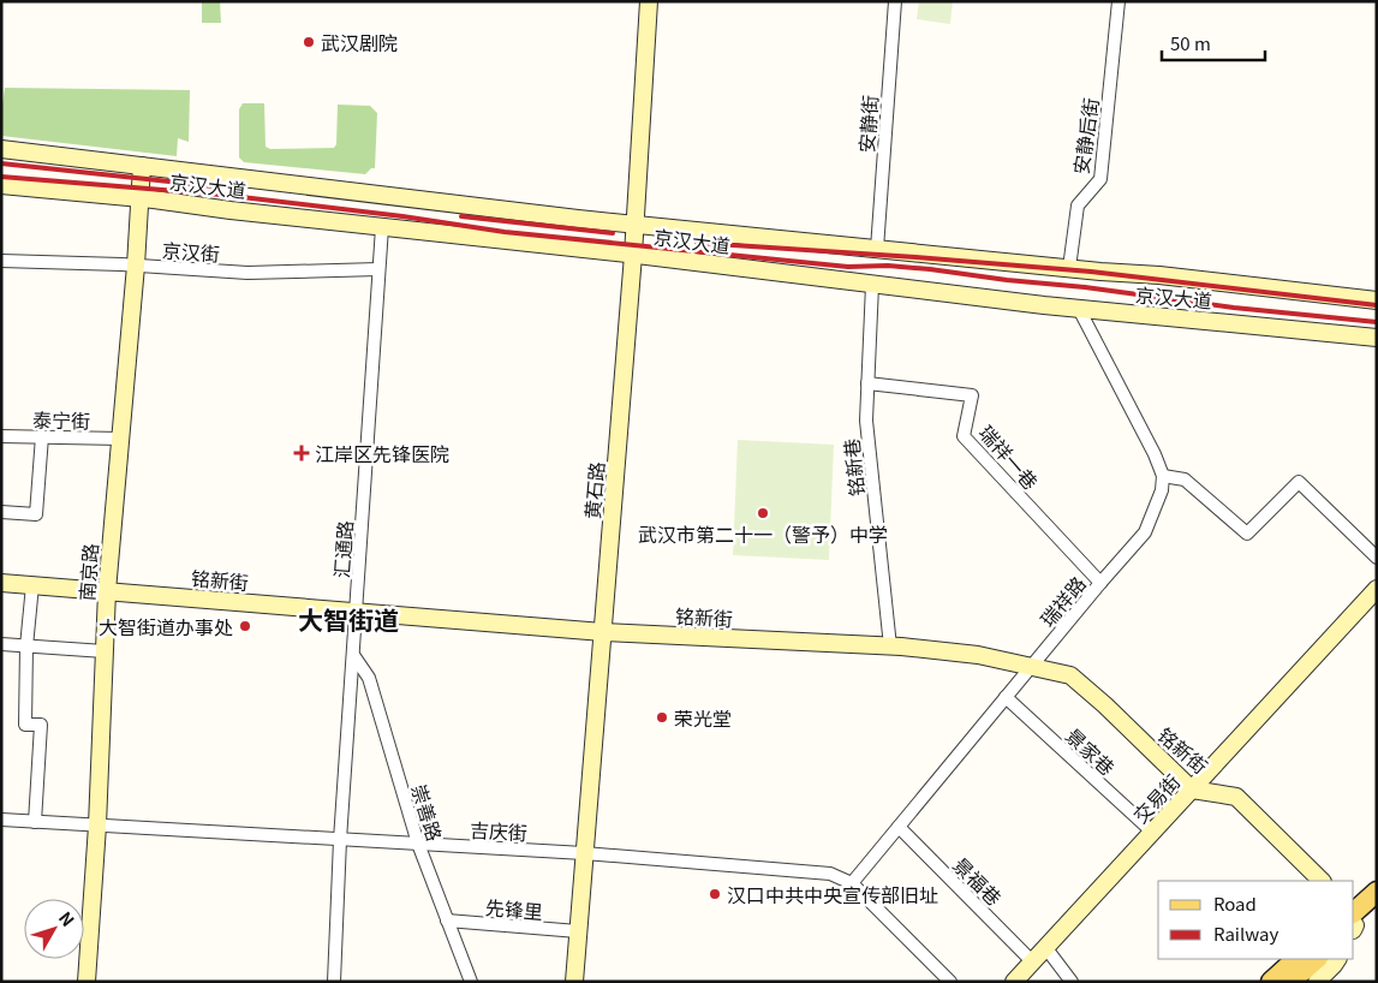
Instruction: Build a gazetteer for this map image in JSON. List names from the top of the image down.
{
  "streets": {
    "street": [
      "安静街",
      "安静后街",
      "京汉大道",
      "京汉街",
      "泰宁街",
      "瑞祥一巷",
      "铭新巷",
      "黄石路",
      "汇通路",
      "南京路",
      "铭新街",
      "瑞祥路",
      "景家巷",
      "交易街",
      "崇善路",
      "吉庆街",
      "景福巷",
      "先锋里"
    ]
  },
  "crossings": [
    ["安静街", "京汉大道"],
    ["安静后街", "京汉大道"],
    ["京汉大道", "铭新巷"],
    ["京汉大道", "黄石路"],
    ["京汉大道", "汇通路"],
    ["京汉大道", "南京路"],
    ["京汉街", "汇通路"],
    ["京汉街", "南京路"],
    ["泰宁街", "南京路"],
    ["瑞祥一巷", "铭新巷"],
    ["瑞祥一巷", "瑞祥路"],
    ["铭新巷", "铭新街"],
    ["黄石路", "铭新街"],
    ["黄石路", "吉庆街"],
    ["黄石路", "先锋里"],
    ["汇通路", "铭新街"],
    ["汇通路", "崇善路"],
    ["汇通路", "吉庆街"],
    ["南京路", "铭新街"],
    ["南京路", "吉庆街"],
    ["铭新街", "瑞祥路"],
    ["铭新街", "交易街"],
    ["瑞祥路", "景家巷"],
    ["瑞祥路", "吉庆街"],
    ["瑞祥路", "景福巷"],
    ["景家巷", "交易街"],
    ["交易街", "景福巷"],
    ["崇善路", "吉庆街"],
    ["崇善路", "先锋里"]
  ],
  "districts": ["大智街道"],
  "places": {
    "other": [
      "武汉剧院",
      "武汉市第二十一（警予）中学",
      "大智街道办事处",
      "荣光堂",
      "汉口中共中央宣传部旧址"
    ],
    "health": ["江岸区先锋医院"]
  },
  "legend": ["Road", "Railway"],
  "scale_bar": "50 m",
  "north": "top right"
}
